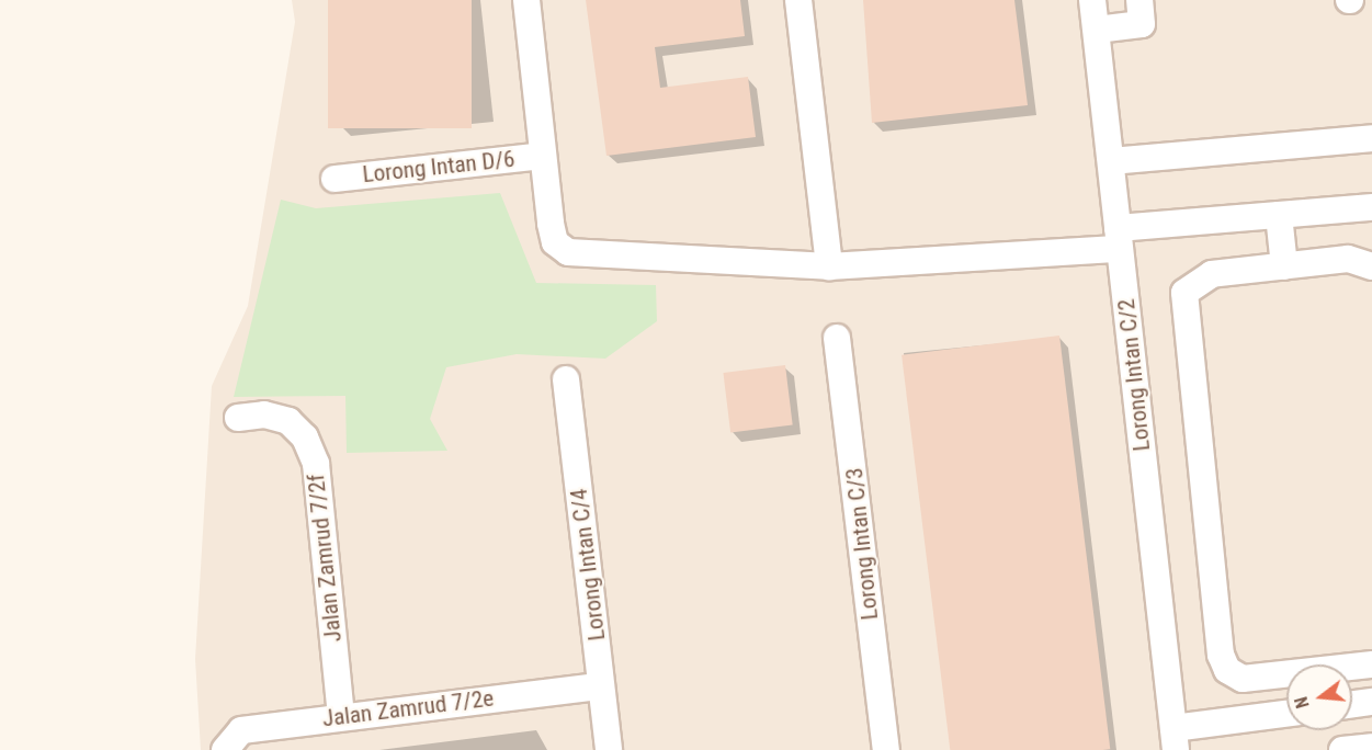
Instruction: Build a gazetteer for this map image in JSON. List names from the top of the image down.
{
  "streets": {
    "street": [
      "Lorong Intan D/6",
      "Lorong Intan C/2",
      "Lorong Intan C/3",
      "Jalan Zamrud 7/2f",
      "Lorong Intan C/4",
      "Jalan Zamrud 7/2e"
    ]
  },
  "crossings": [
    ["Jalan Zamrud 7/2f", "Jalan Zamrud 7/2e"],
    ["Lorong Intan C/4", "Jalan Zamrud 7/2e"]
  ],
  "north": "left"
}
